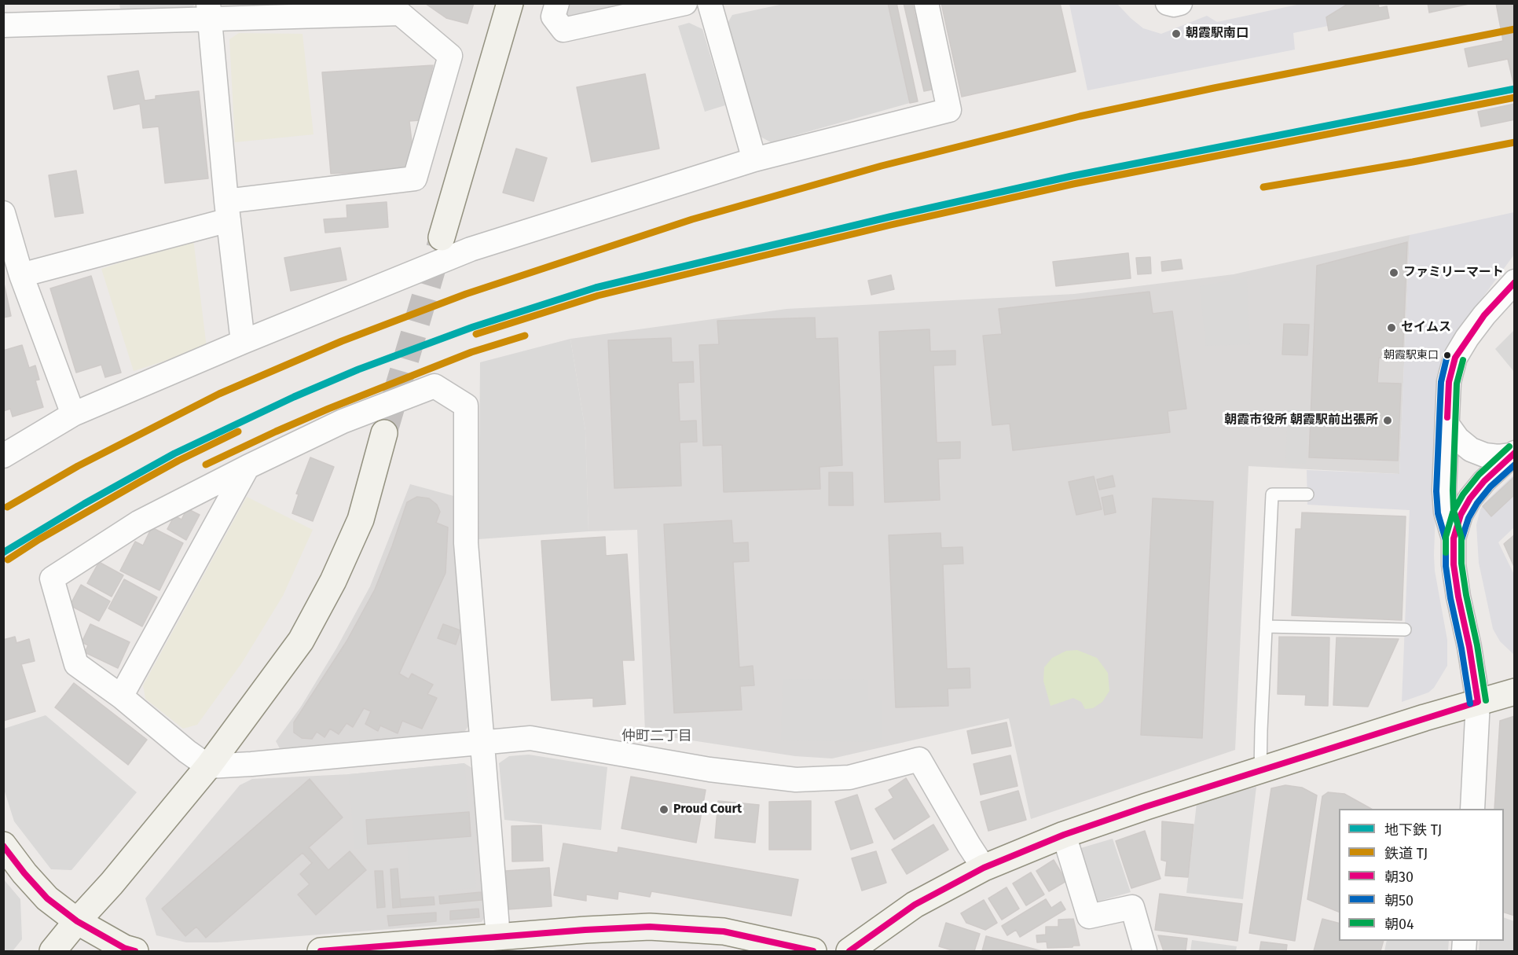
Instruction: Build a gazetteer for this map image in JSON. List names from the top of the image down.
{
  "districts": ["仲町二丁目"],
  "places": [
    "朝霞駅南口",
    "ファミリーマート",
    "セイムス",
    "朝霞駅東口",
    "朝霞市役所 朝霞駅前出張所",
    "Proud Court"
  ],
  "lines": [
    "rail line TJ",
    "metro line TJ",
    "transit line 朝30",
    "transit line 朝50",
    "transit line 朝04"
  ],
  "legend": [
    "地下鉄 TJ",
    "鉄道 TJ",
    "朝30",
    "朝50",
    "朝04"
  ]
}
